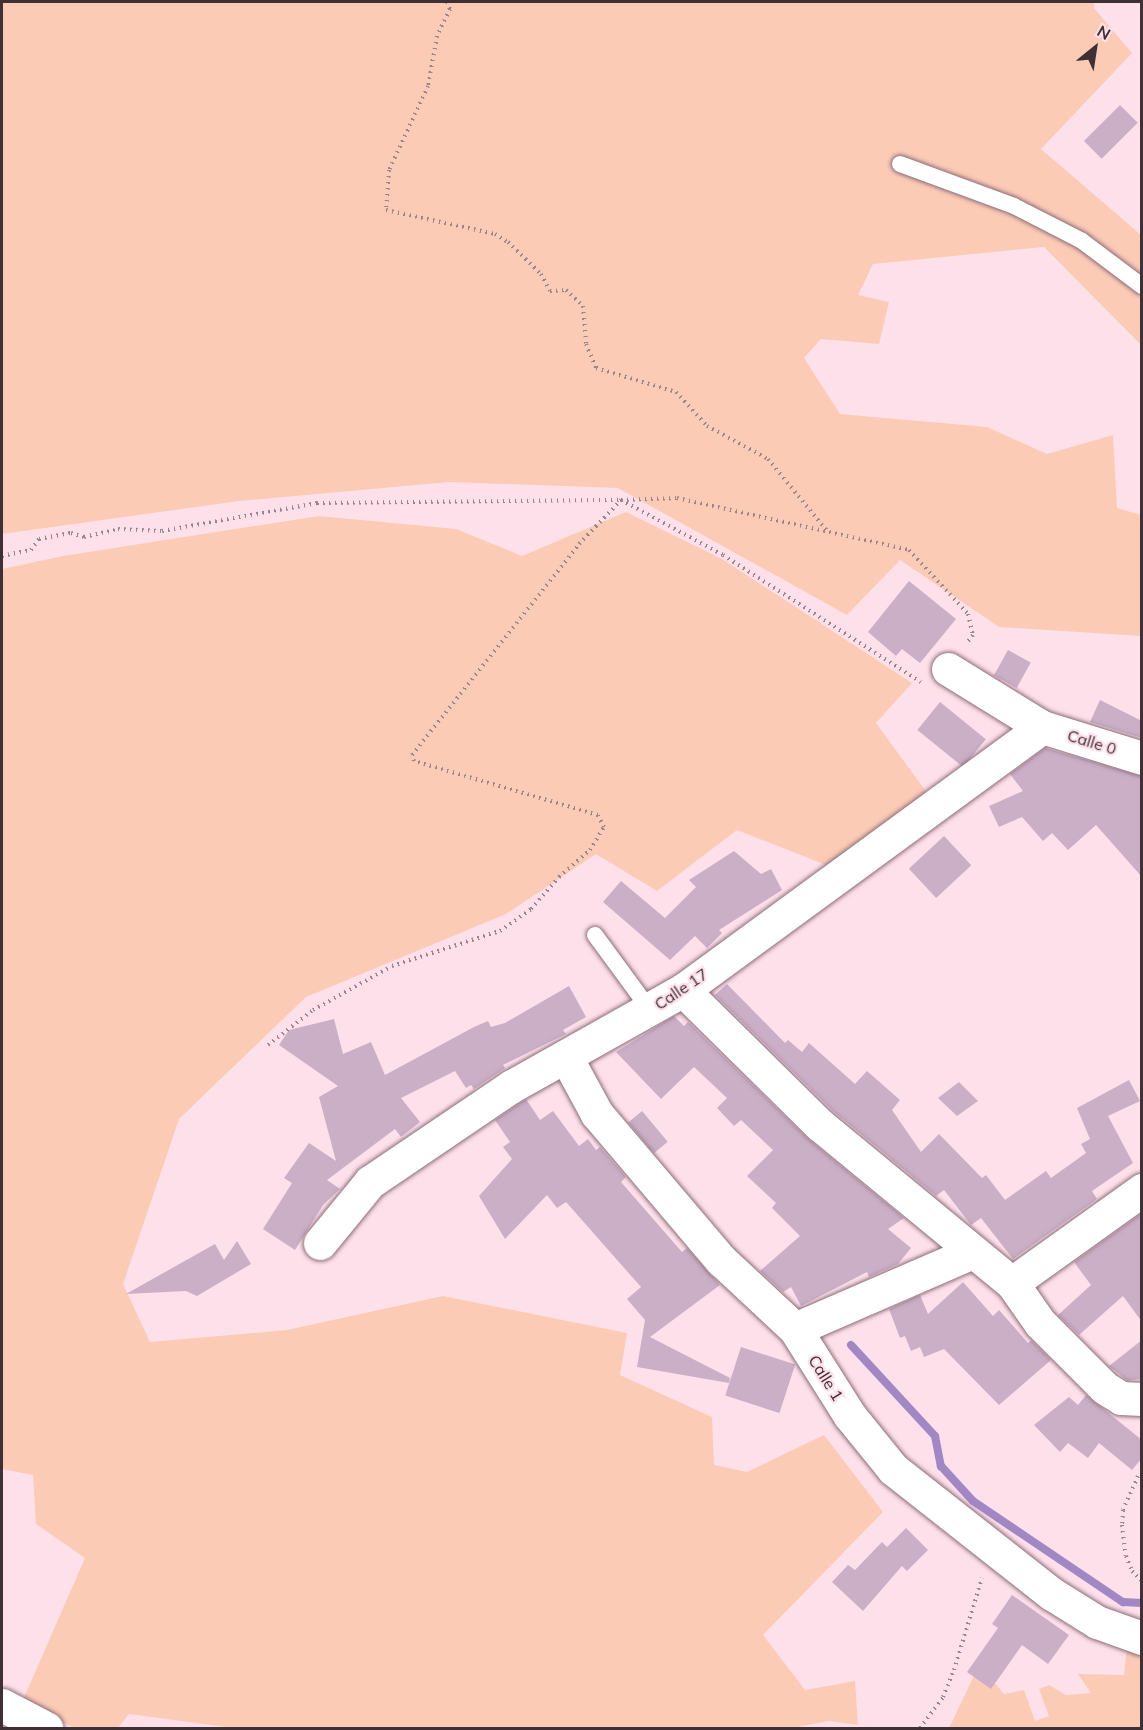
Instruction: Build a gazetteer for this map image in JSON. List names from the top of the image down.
{
  "streets": {
    "street": ["Calle 0", "Calle 17", "Calle 1"]
  },
  "crossings": [
    ["Calle 0", "Calle 17"],
    ["Calle 17", "Calle 1"]
  ],
  "north": "top right"
}
